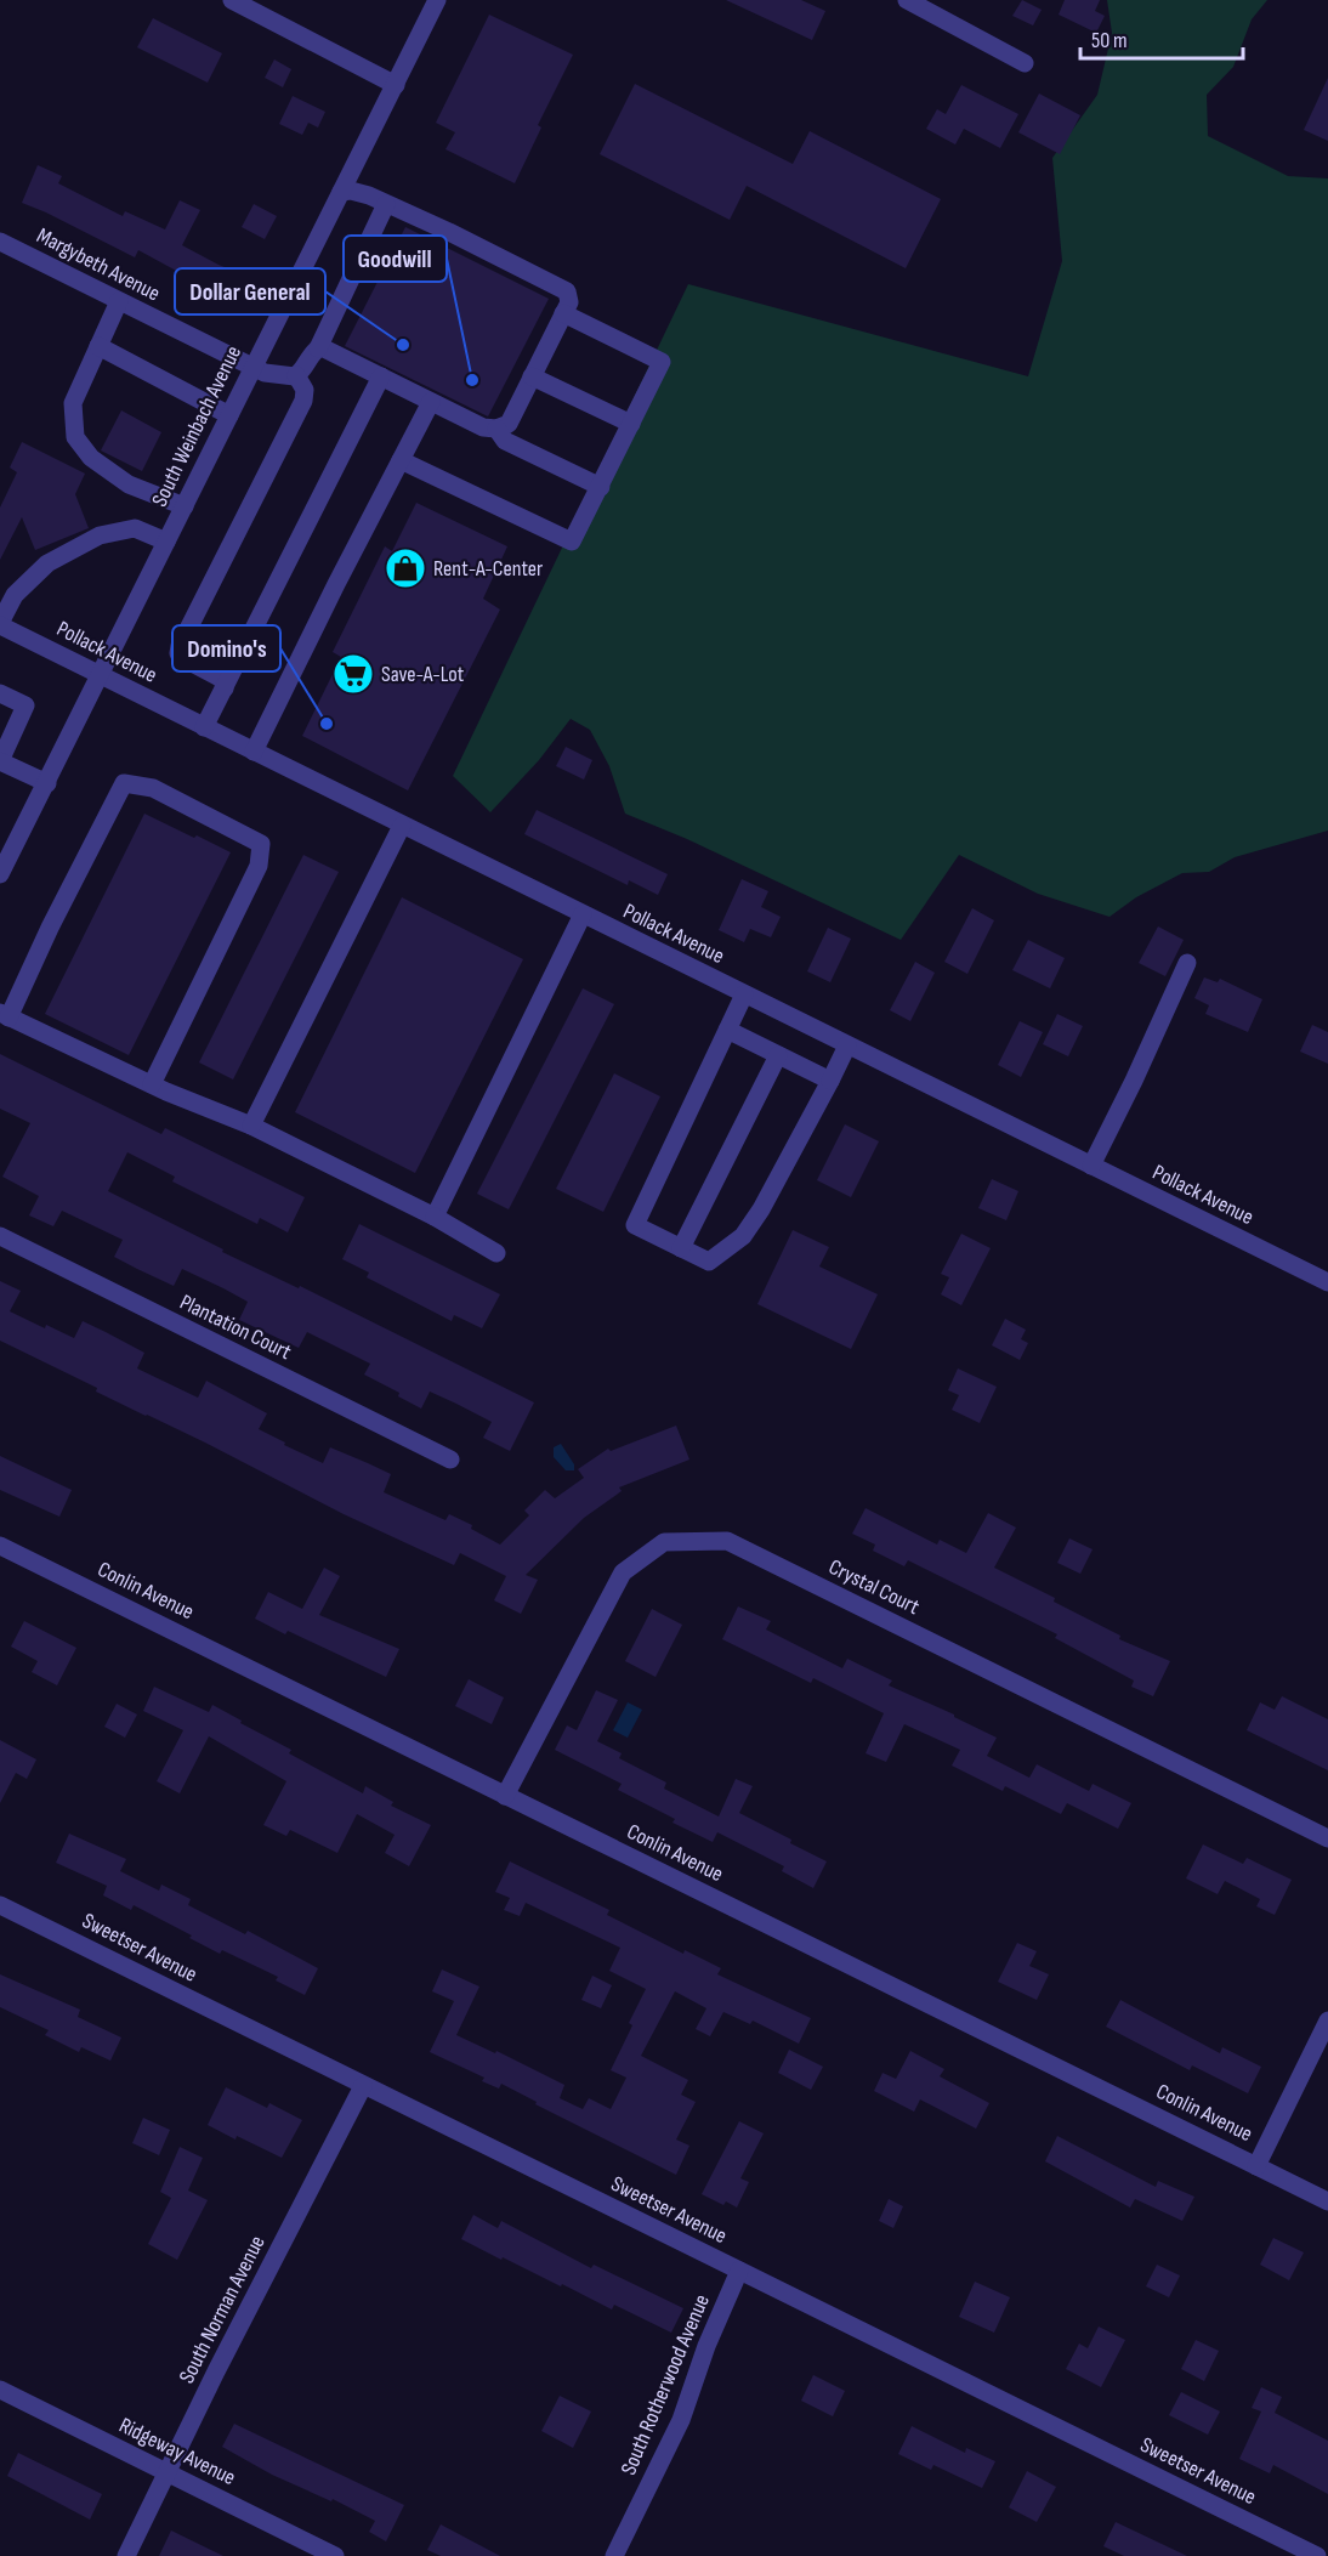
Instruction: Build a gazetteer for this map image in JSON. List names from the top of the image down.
{
  "streets": {
    "street": [
      "Margybeth Avenue",
      "South Weinbach Avenue",
      "Pollack Avenue",
      "Plantation Court",
      "Crystal Court",
      "Conlin Avenue",
      "Sweetser Avenue",
      "South Norman Avenue",
      "South Rotherwood Avenue",
      "Ridgeway Avenue"
    ]
  },
  "crossings": [
    ["Margybeth Avenue", "South Weinbach Avenue"],
    ["South Weinbach Avenue", "Pollack Avenue"],
    ["Crystal Court", "Conlin Avenue"],
    ["Sweetser Avenue", "South Norman Avenue"],
    ["Sweetser Avenue", "South Rotherwood Avenue"],
    ["South Norman Avenue", "Ridgeway Avenue"]
  ],
  "places": {
    "other": ["Dollar General", "Goodwill", "Domino's"],
    "shop": ["Rent-A-Center"],
    "supermarket": ["Save-A-Lot"]
  },
  "scale_bar": "50 m"
}
